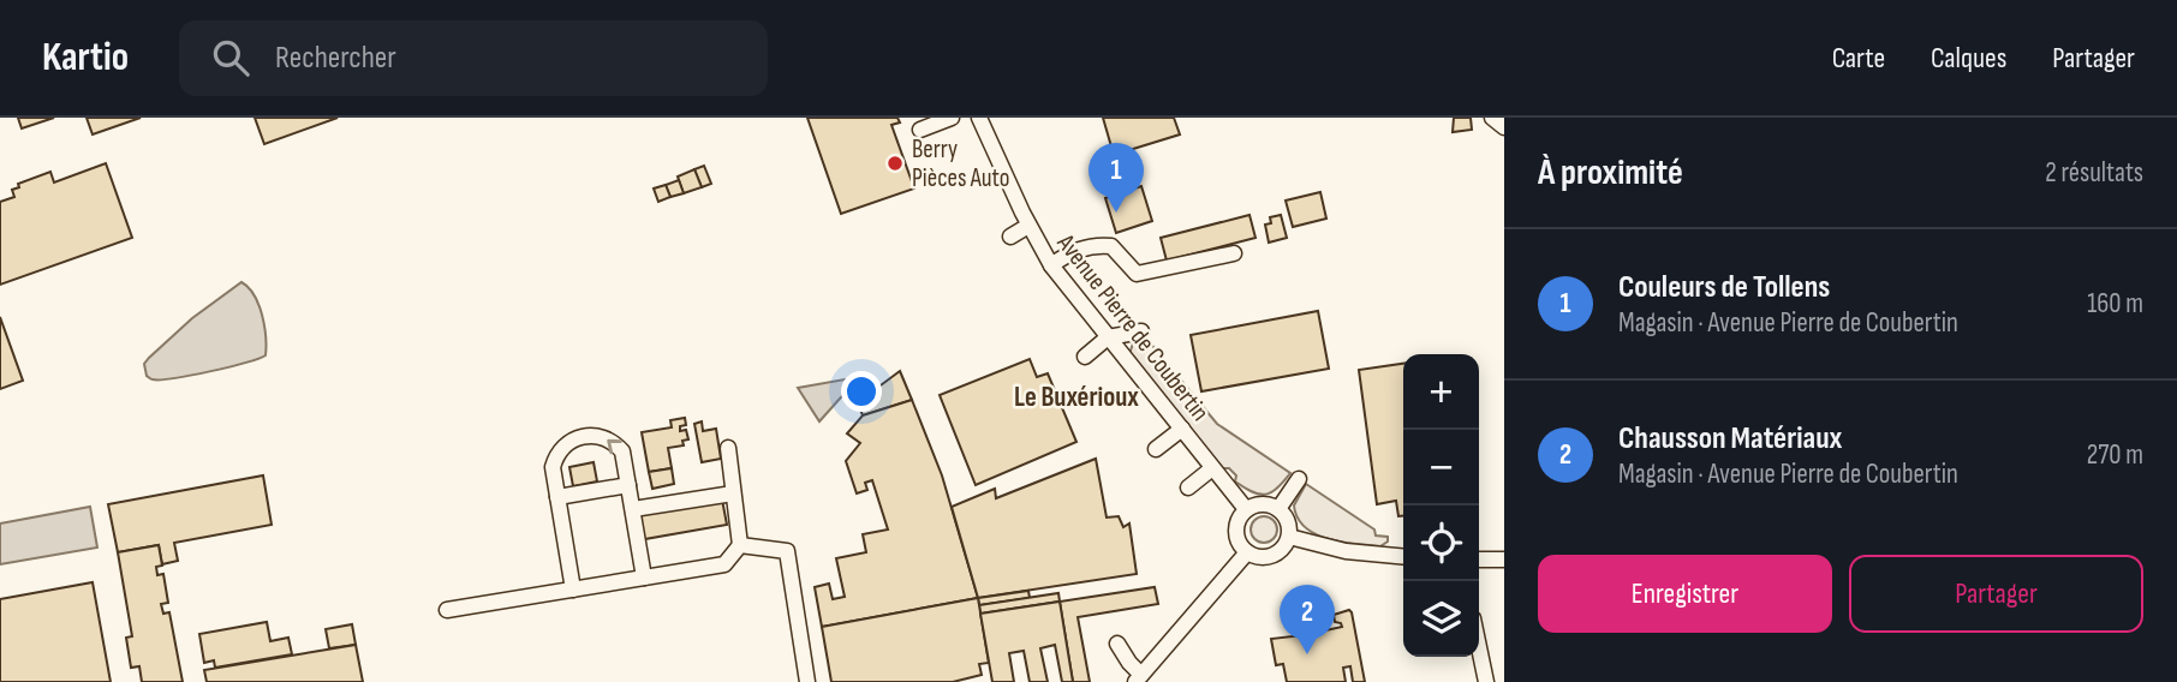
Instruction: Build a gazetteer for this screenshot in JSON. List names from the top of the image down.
{
  "streets": {
    "street": ["Avenue Pierre de Coubertin"]
  },
  "districts": ["Le Buxérioux"],
  "places": ["Berry Pièces Auto"],
  "page": {
    "header": "Kartio",
    "search": "Rechercher",
    "nav": ["Carte", "Calques", "Partager"],
    "heading": ["À proximité", "2 résultats"],
    "pins": ["1", "2"],
    "list": [
      {
        "mark": "1",
        "name": "Couleurs de Tollens",
        "note": "Magasin · Avenue Pierre de Coubertin",
        "value": "160 m"
      },
      {
        "mark": "2",
        "name": "Chausson Matériaux",
        "note": "Magasin · Avenue Pierre de Coubertin",
        "value": "270 m"
      }
    ],
    "map_buttons": ["+", "−"],
    "buttons": ["Enregistrer", "Partager"]
  }
}
